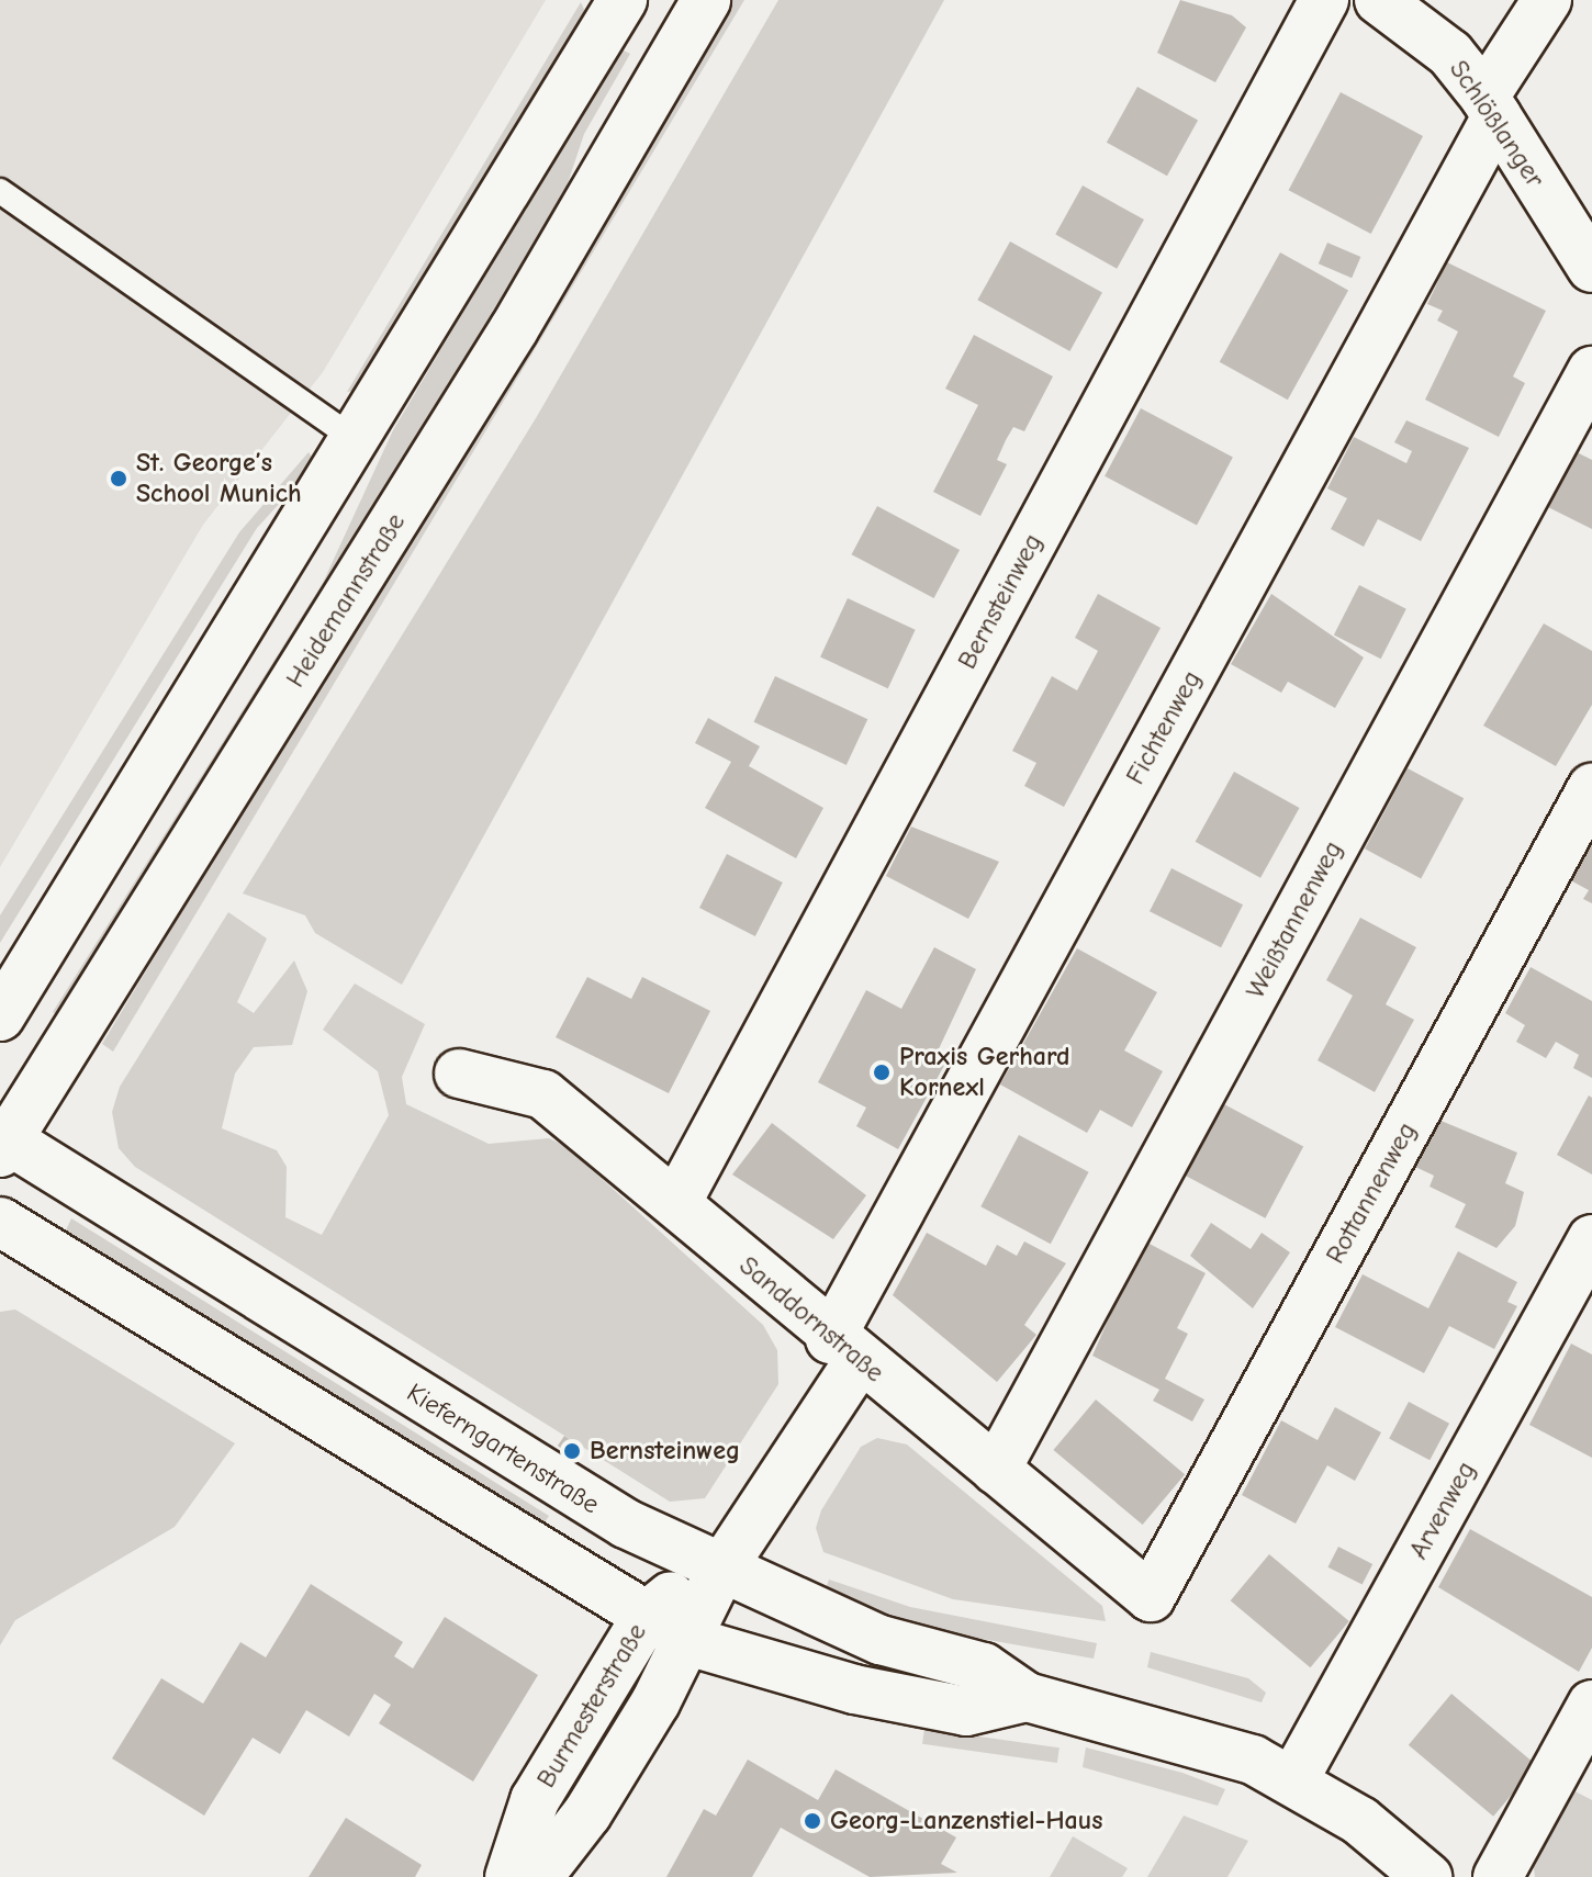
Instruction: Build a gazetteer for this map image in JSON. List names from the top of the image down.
{
  "streets": {
    "street": [
      "Schlößlanger",
      "Heidemannstraße",
      "Bernsteinweg",
      "Fichtenweg",
      "Weißtannenweg",
      "Rottannenweg",
      "Sanddornstraße",
      "Kieferngartenstraße",
      "Arvenweg",
      "Burmesterstraße"
    ]
  },
  "crossings": [
    ["Schlößlanger", "Fichtenweg"],
    ["Heidemannstraße", "Kieferngartenstraße"],
    ["Bernsteinweg", "Sanddornstraße"],
    ["Fichtenweg", "Sanddornstraße"],
    ["Fichtenweg", "Burmesterstraße"],
    ["Weißtannenweg", "Sanddornstraße"],
    ["Rottannenweg", "Sanddornstraße"],
    ["Sanddornstraße", "Burmesterstraße"],
    ["Kieferngartenstraße", "Arvenweg"],
    ["Kieferngartenstraße", "Burmesterstraße"]
  ],
  "places": [
    "St. George’s School Munich",
    "Praxis Gerhard Kornexl",
    "Bernsteinweg",
    "Georg-Lanzenstiel-Haus"
  ]
}
